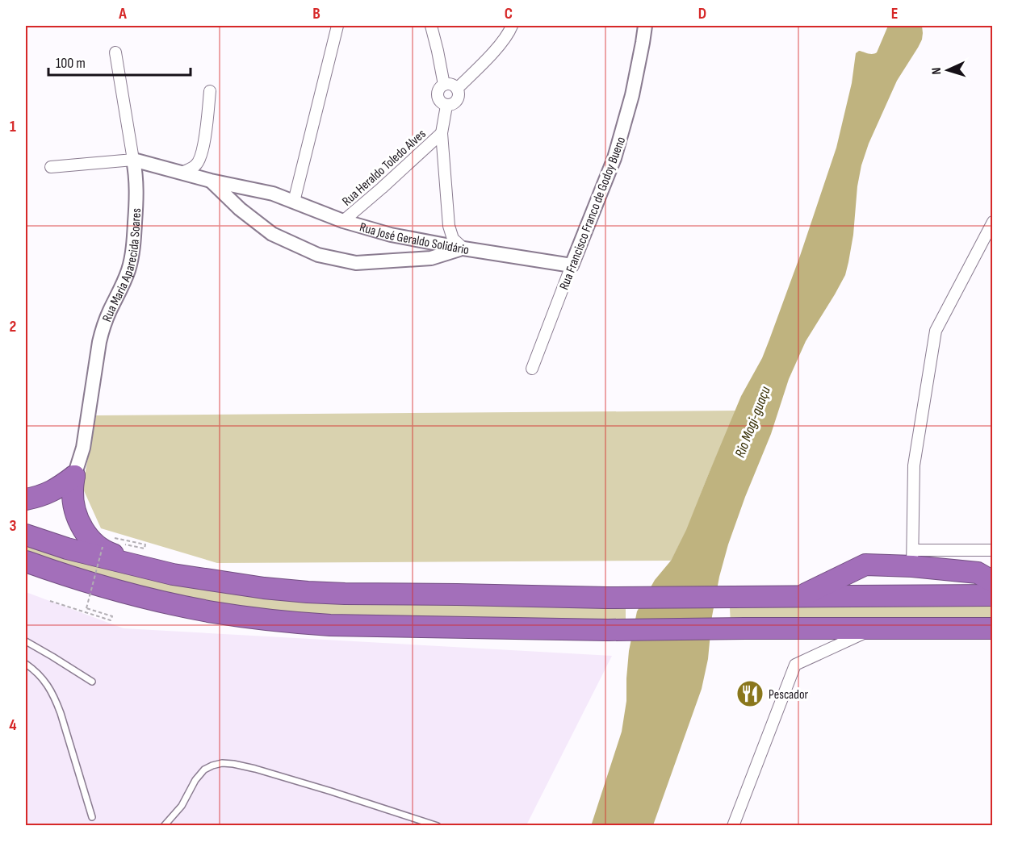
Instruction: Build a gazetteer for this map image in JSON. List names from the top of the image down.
{
  "streets": {
    "street": [
      "Rua Heraldo Toledo Alves",
      "Rua Francisco Franco de Godoy Bueno",
      "Rua José Geraldo Solidário",
      "Rua Maria Aparecida Soares"
    ]
  },
  "crossings": [
    ["Rua Heraldo Toledo Alves", "Rua José Geraldo Solidário"],
    ["Rua José Geraldo Solidário", "Rua Maria Aparecida Soares"]
  ],
  "water": ["Rio Mogi-guaçu"],
  "places": {
    "restaurant": ["Pescador"]
  },
  "scale_bar": "100 m",
  "north": "left",
  "grid": {
    "columns": [
      "A",
      "B",
      "C",
      "D",
      "E"
    ],
    "rows": [
      "1",
      "2",
      "3",
      "4"
    ]
  }
}
